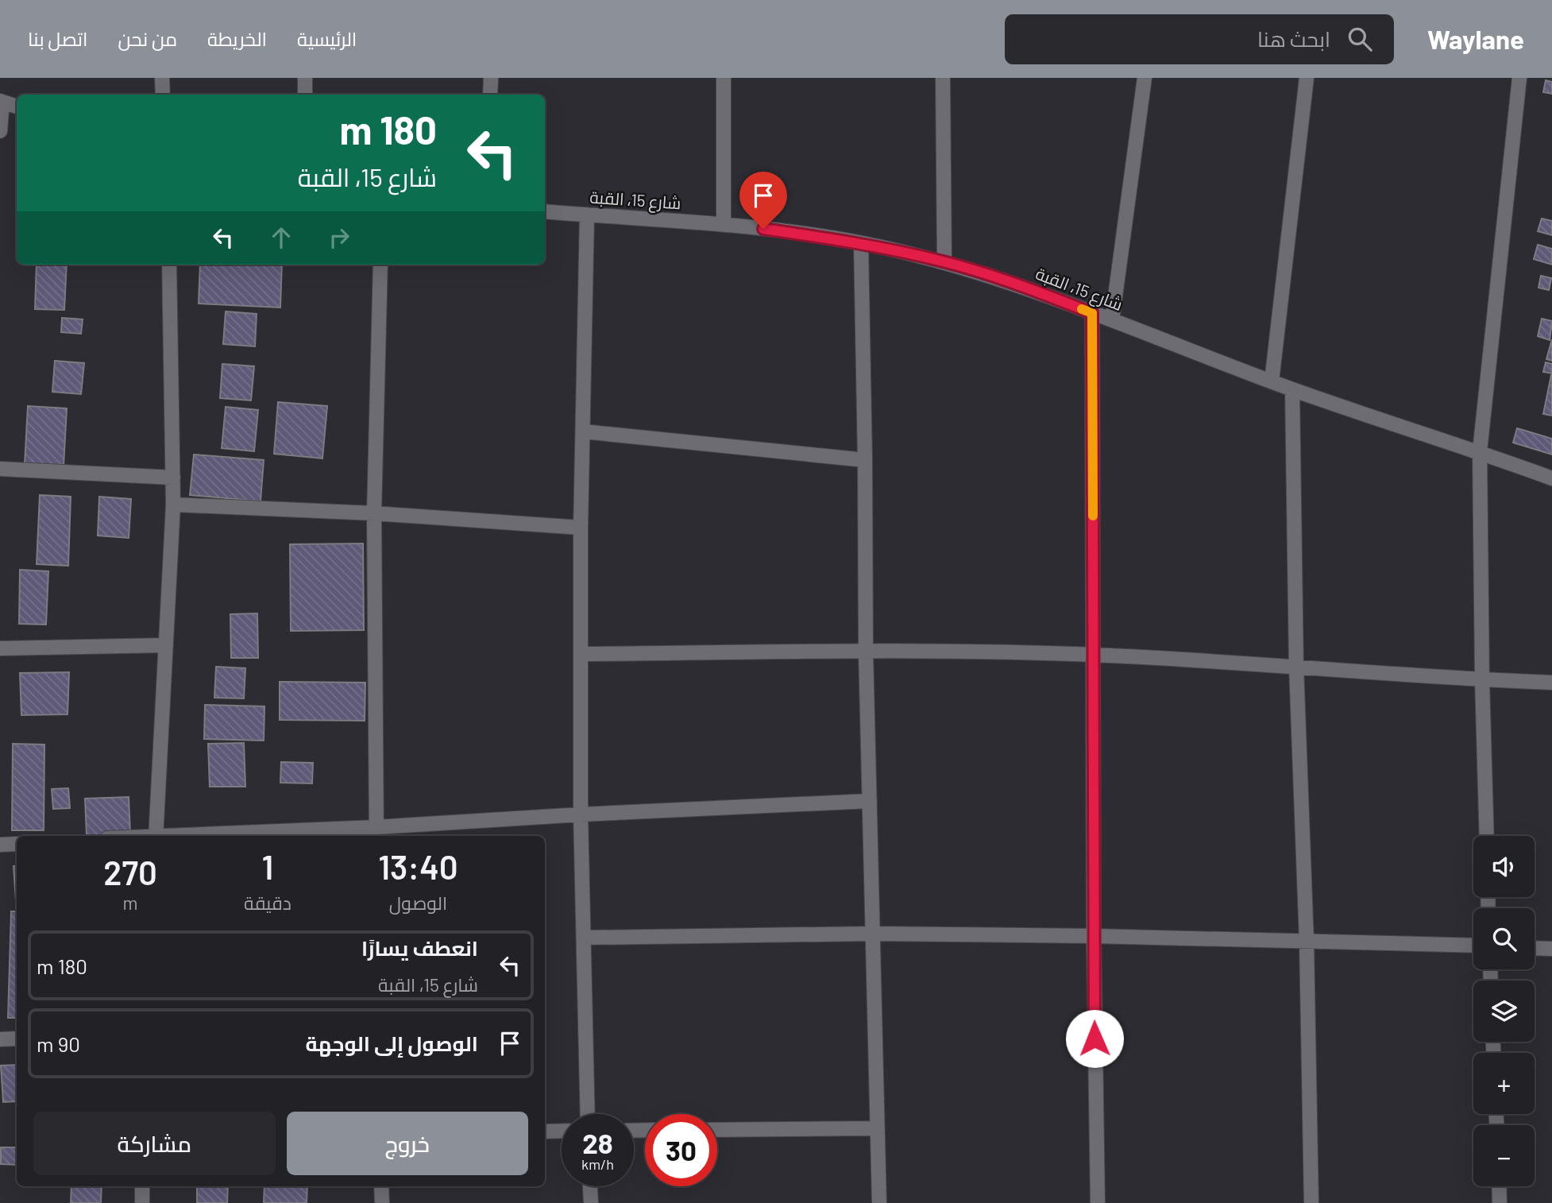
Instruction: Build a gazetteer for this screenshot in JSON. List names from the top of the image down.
{
  "streets": {
    "street": ["شارع 15، القبة"]
  },
  "page": {
    "header": "Waylane",
    "search": "ابحث هنا",
    "nav": [
      "الرئيسية",
      "الخريطة",
      "من نحن",
      "اتصل بنا"
    ],
    "turn": ["180 m", "شارع 15، القبة"],
    "map_buttons": ["+", "−"],
    "eta": [
      "13:40",
      "الوصول",
      "1",
      "دقيقة",
      "270",
      "m"
    ],
    "list": [
      {
        "name": "انعطف يسارًا",
        "note": "شارع 15، القبة",
        "value": "180 m"
      },
      {
        "name": "الوصول إلى الوجهة",
        "value": "90 m"
      }
    ],
    "buttons": ["خروج", "مشاركة"],
    "speed": "28 km/h",
    "limit": "30"
  }
}
